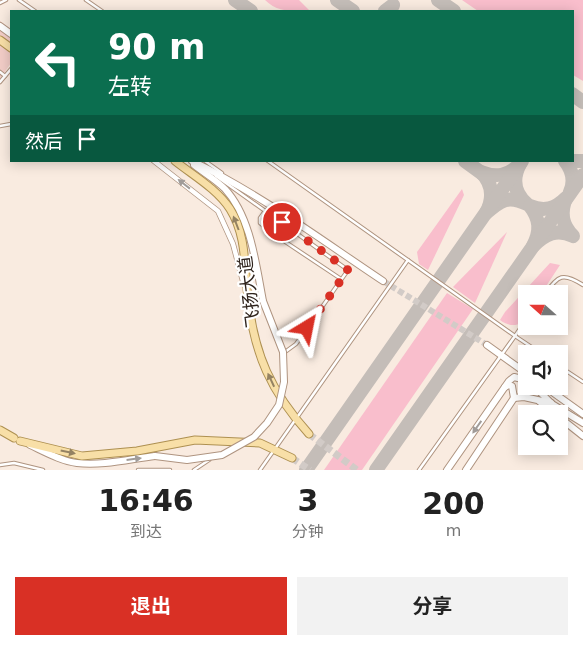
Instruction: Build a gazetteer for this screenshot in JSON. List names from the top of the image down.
{
  "streets": {
    "main road": ["飞扬大道"]
  },
  "north": "left",
  "page": {
    "turn": ["90 m", "左转"],
    "then": "然后",
    "eta": [
      "16:46",
      "到达",
      "3",
      "分钟",
      "200",
      "m"
    ],
    "buttons": ["退出", "分享"]
  }
}
